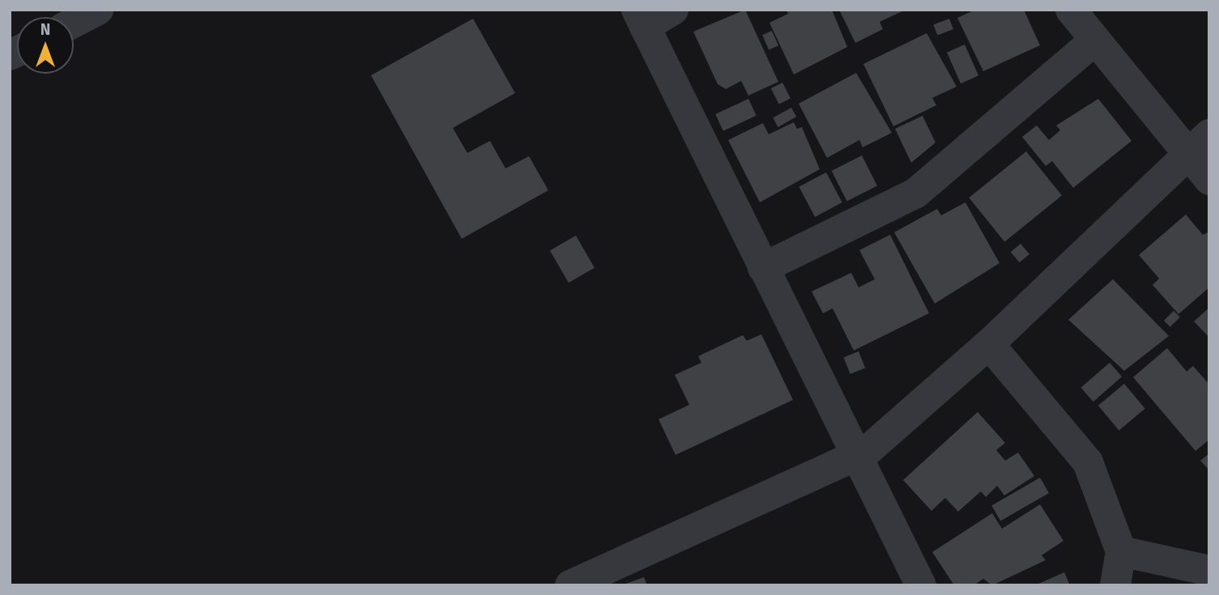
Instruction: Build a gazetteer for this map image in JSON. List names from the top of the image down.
{
  "north": "top"
}
